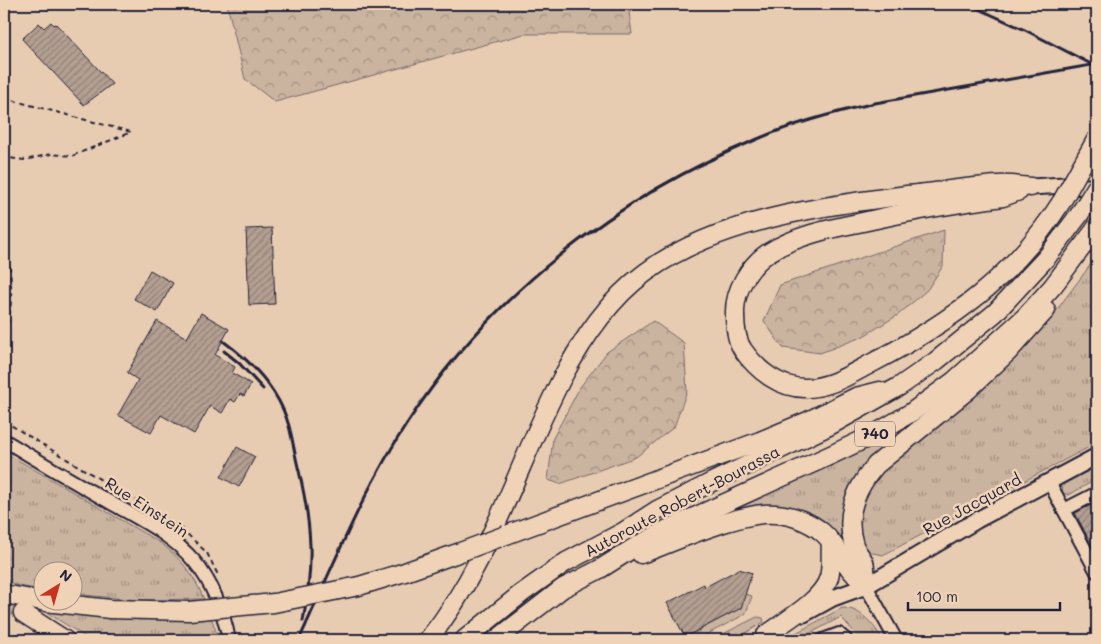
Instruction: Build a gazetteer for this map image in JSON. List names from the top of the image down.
{
  "streets": {
    "highway": ["740", "Autoroute Robert-Bourassa"],
    "main road": ["Rue Jacquard"],
    "street": ["Rue Einstein"]
  },
  "scale_bar": "100 m",
  "north": "top right"
}
